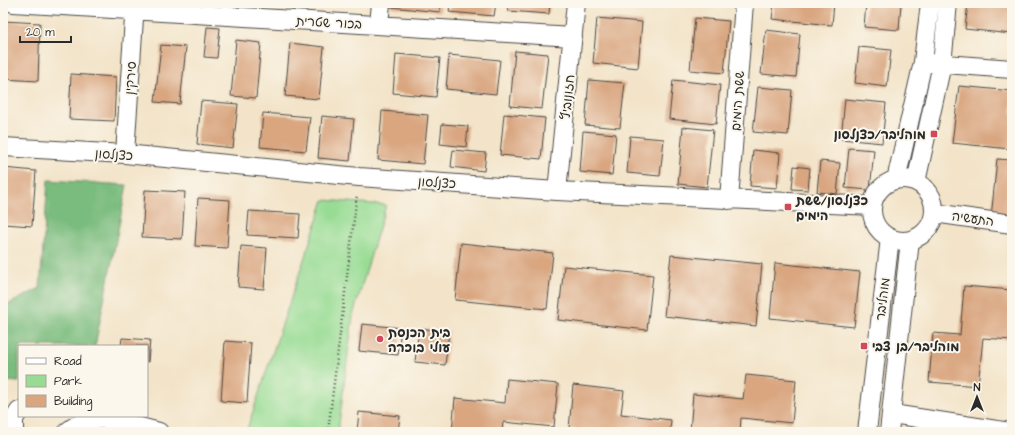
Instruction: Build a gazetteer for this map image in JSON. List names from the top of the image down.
{
  "streets": {
    "street": [
      "בכור שטרית",
      "סירקין",
      "חזונוביץ",
      "ששת הימים",
      "כצנלסון",
      "התעשיה",
      "מוהליבר"
    ]
  },
  "crossings": [
    ["בכור שטרית", "סירקין"],
    ["בכור שטרית", "חזונוביץ"],
    ["סירקין", "כצנלסון"],
    ["חזונוביץ", "כצנלסון"],
    ["ששת הימים", "כצנלסון"],
    ["כצנלסון", "התעשיה"],
    ["כצנלסון", "מוהליבר"],
    ["התעשיה", "מוהליבר"]
  ],
  "places": {
    "transit": ["מוהליבר/כצנלסון", "כצנלסון/ששת הימים", "מוהליבר/בן צבי"],
    "other": ["בית הכנסת עולי בוכרה"]
  },
  "legend": ["Road", "Park", "Building"],
  "scale_bar": "20 m",
  "north": "top"
}
